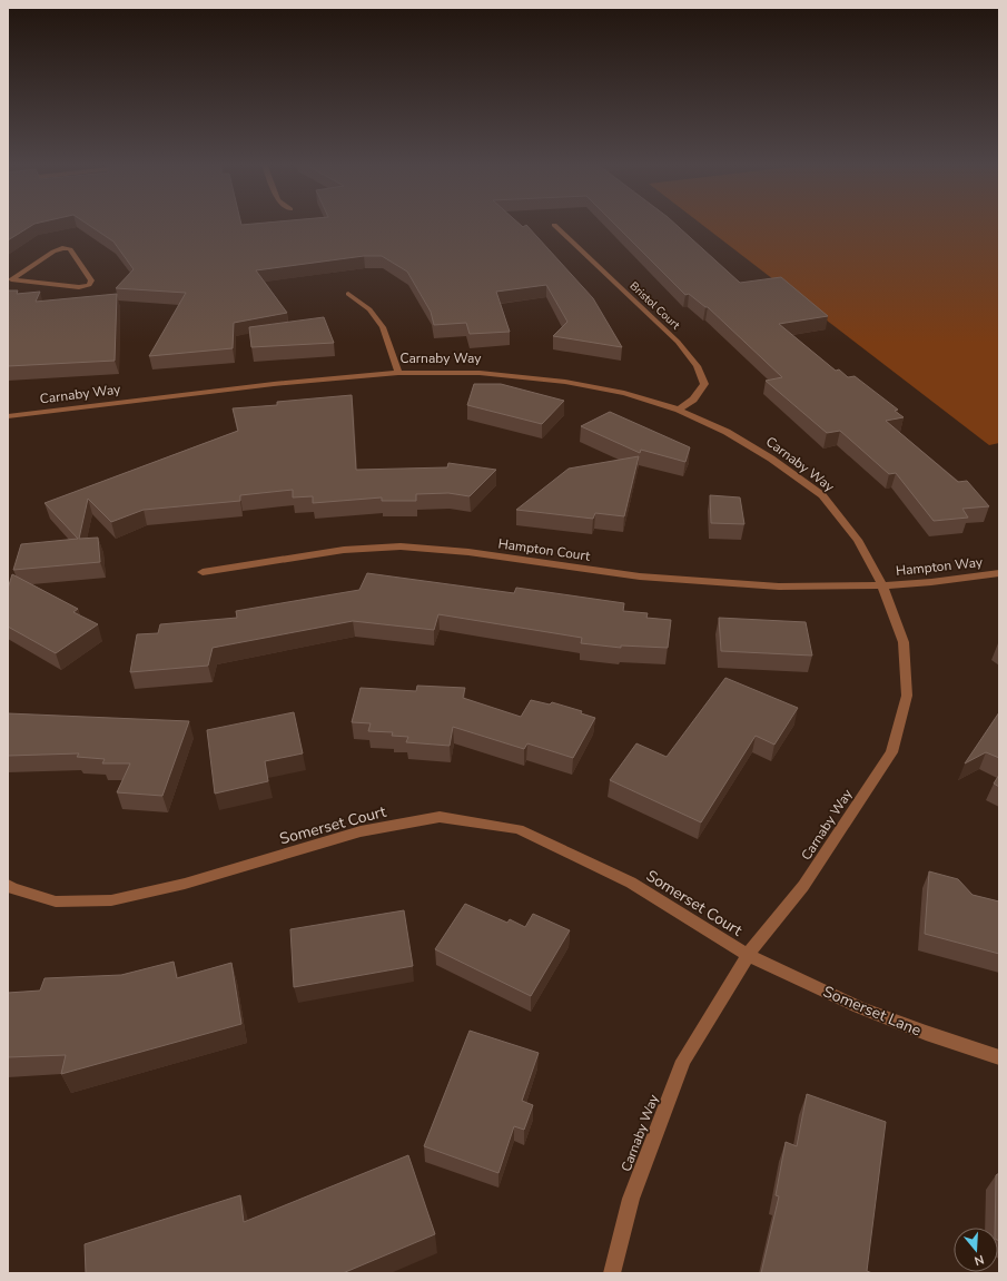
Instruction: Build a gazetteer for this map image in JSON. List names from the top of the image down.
{
  "streets": {
    "street": [
      "Bristol Court",
      "Carnaby Way",
      "Hampton Court",
      "Hampton Way",
      "Somerset Court",
      "Somerset Lane"
    ]
  },
  "crossings": [
    ["Bristol Court", "Carnaby Way"],
    ["Carnaby Way", "Hampton Court"],
    ["Carnaby Way", "Hampton Way"],
    ["Carnaby Way", "Somerset Court"],
    ["Carnaby Way", "Somerset Lane"],
    ["Hampton Court", "Hampton Way"],
    ["Somerset Court", "Somerset Lane"]
  ],
  "north": "bottom"
}
